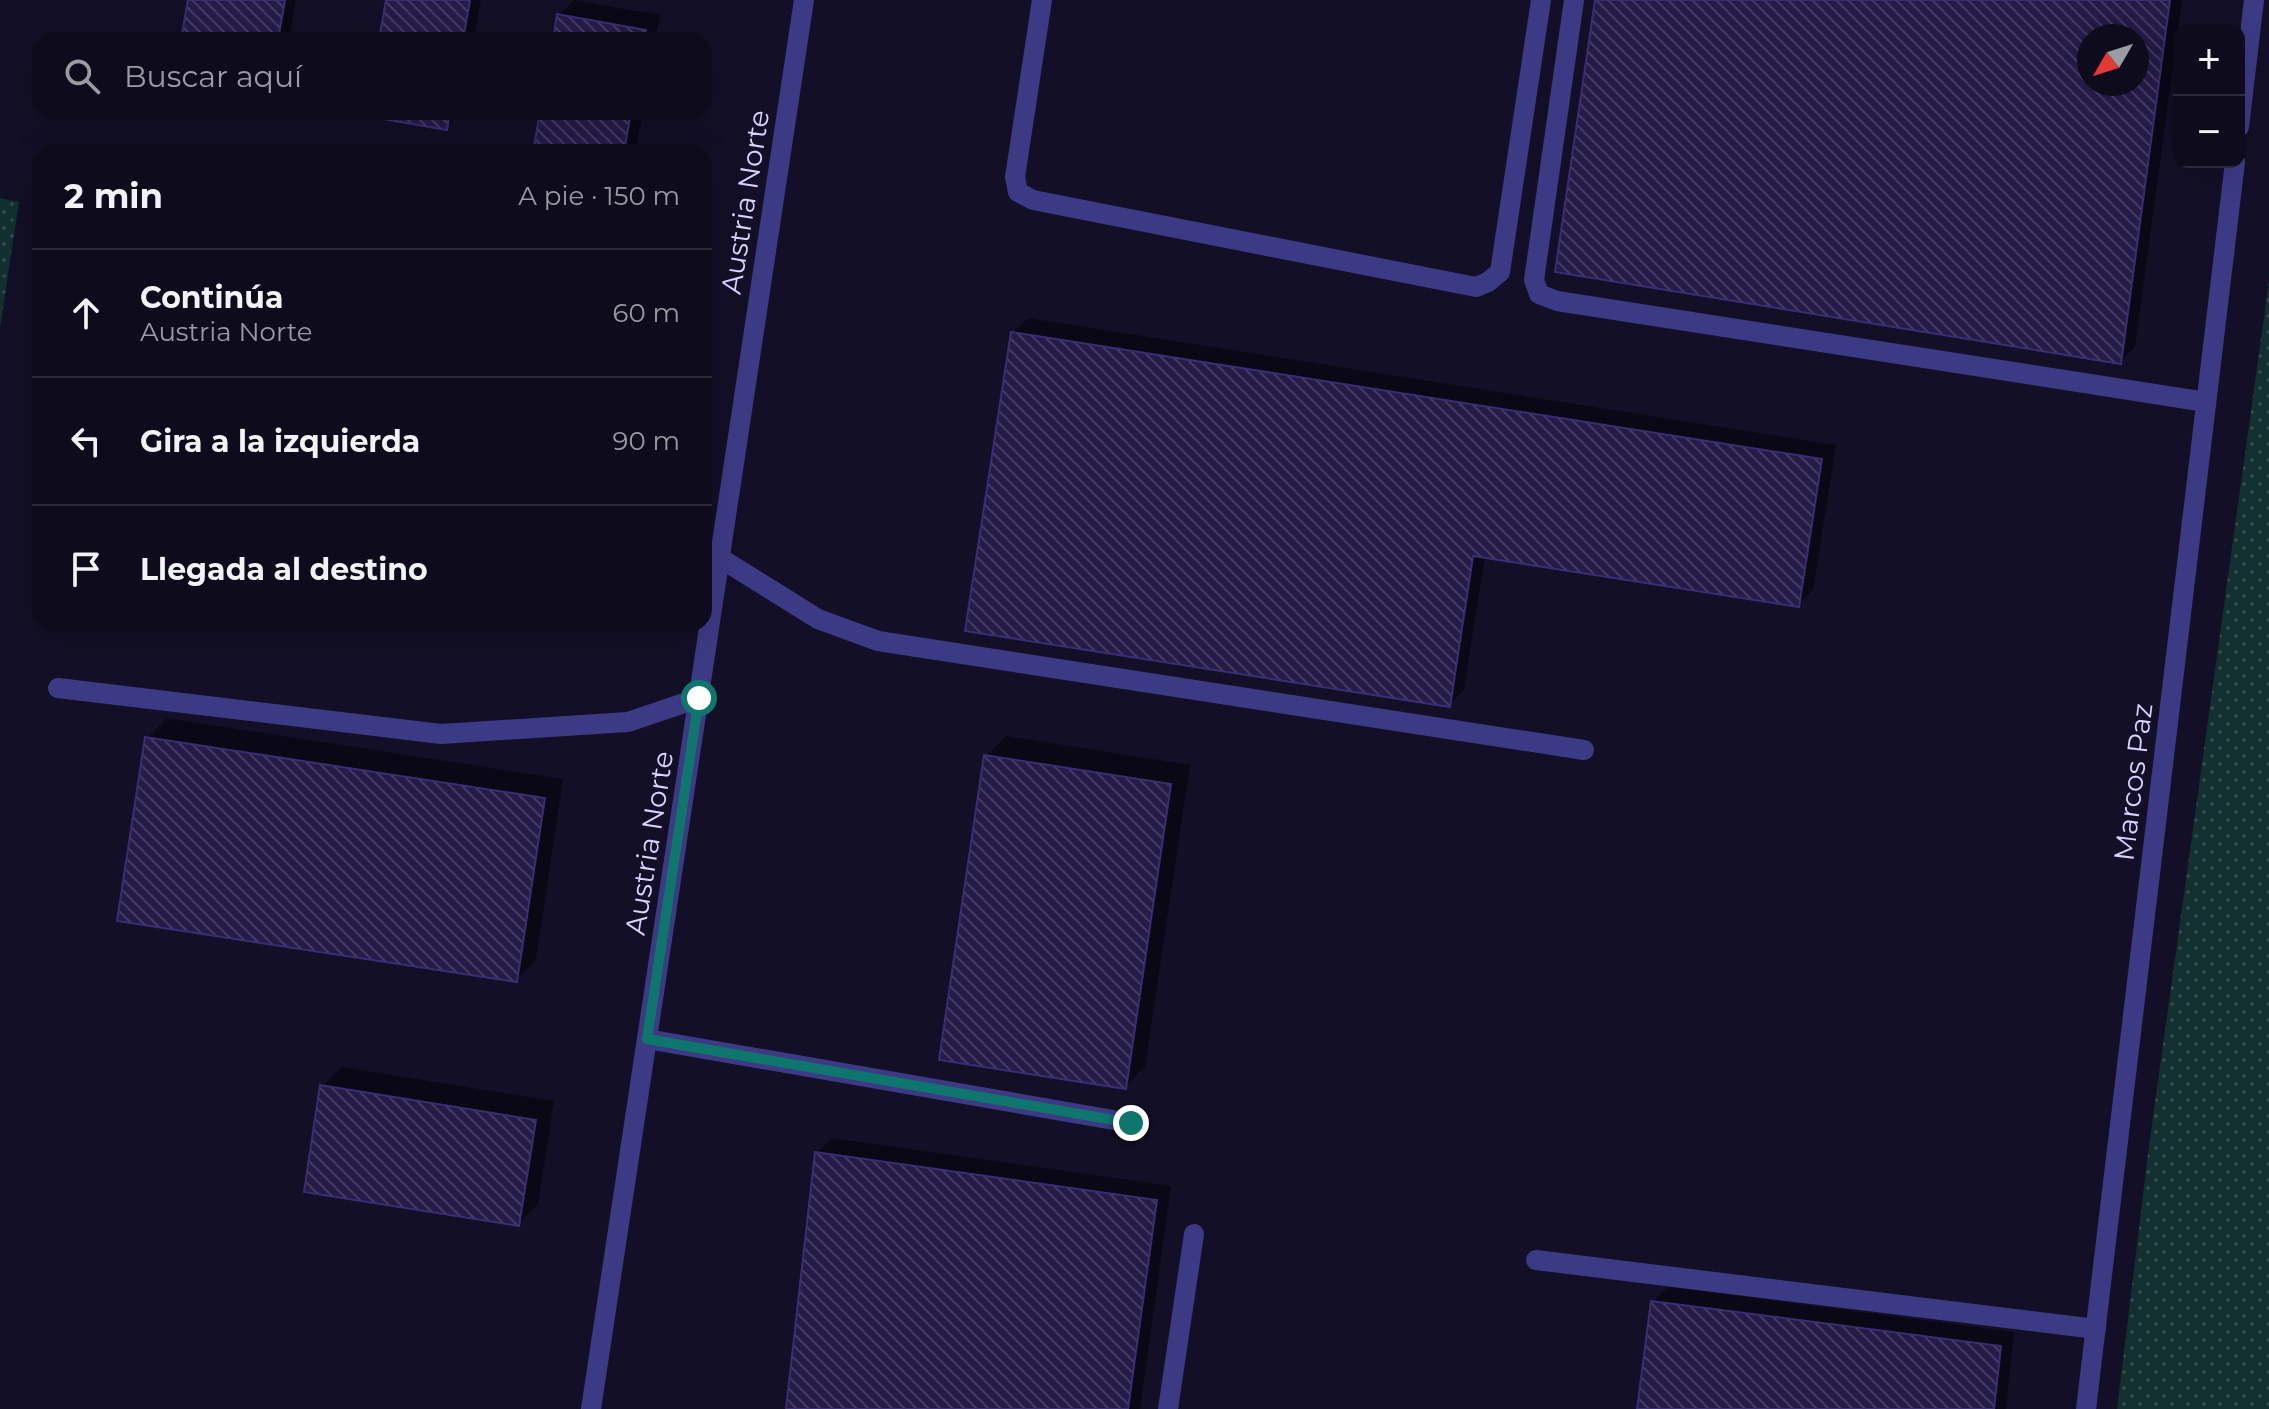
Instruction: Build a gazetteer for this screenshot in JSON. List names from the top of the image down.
{
  "streets": {
    "street": ["Austria Norte", "Marcos Paz"]
  },
  "north": "bottom left",
  "page": {
    "map_buttons": ["+", "−"],
    "search": "Buscar aquí",
    "heading": ["2 min", "A pie · 150 m"],
    "list": [
      ["Continúa", "Austria Norte", "60 m"],
      ["Gira a la izquierda", "90 m"],
      "Llegada al destino"
    ]
  }
}
